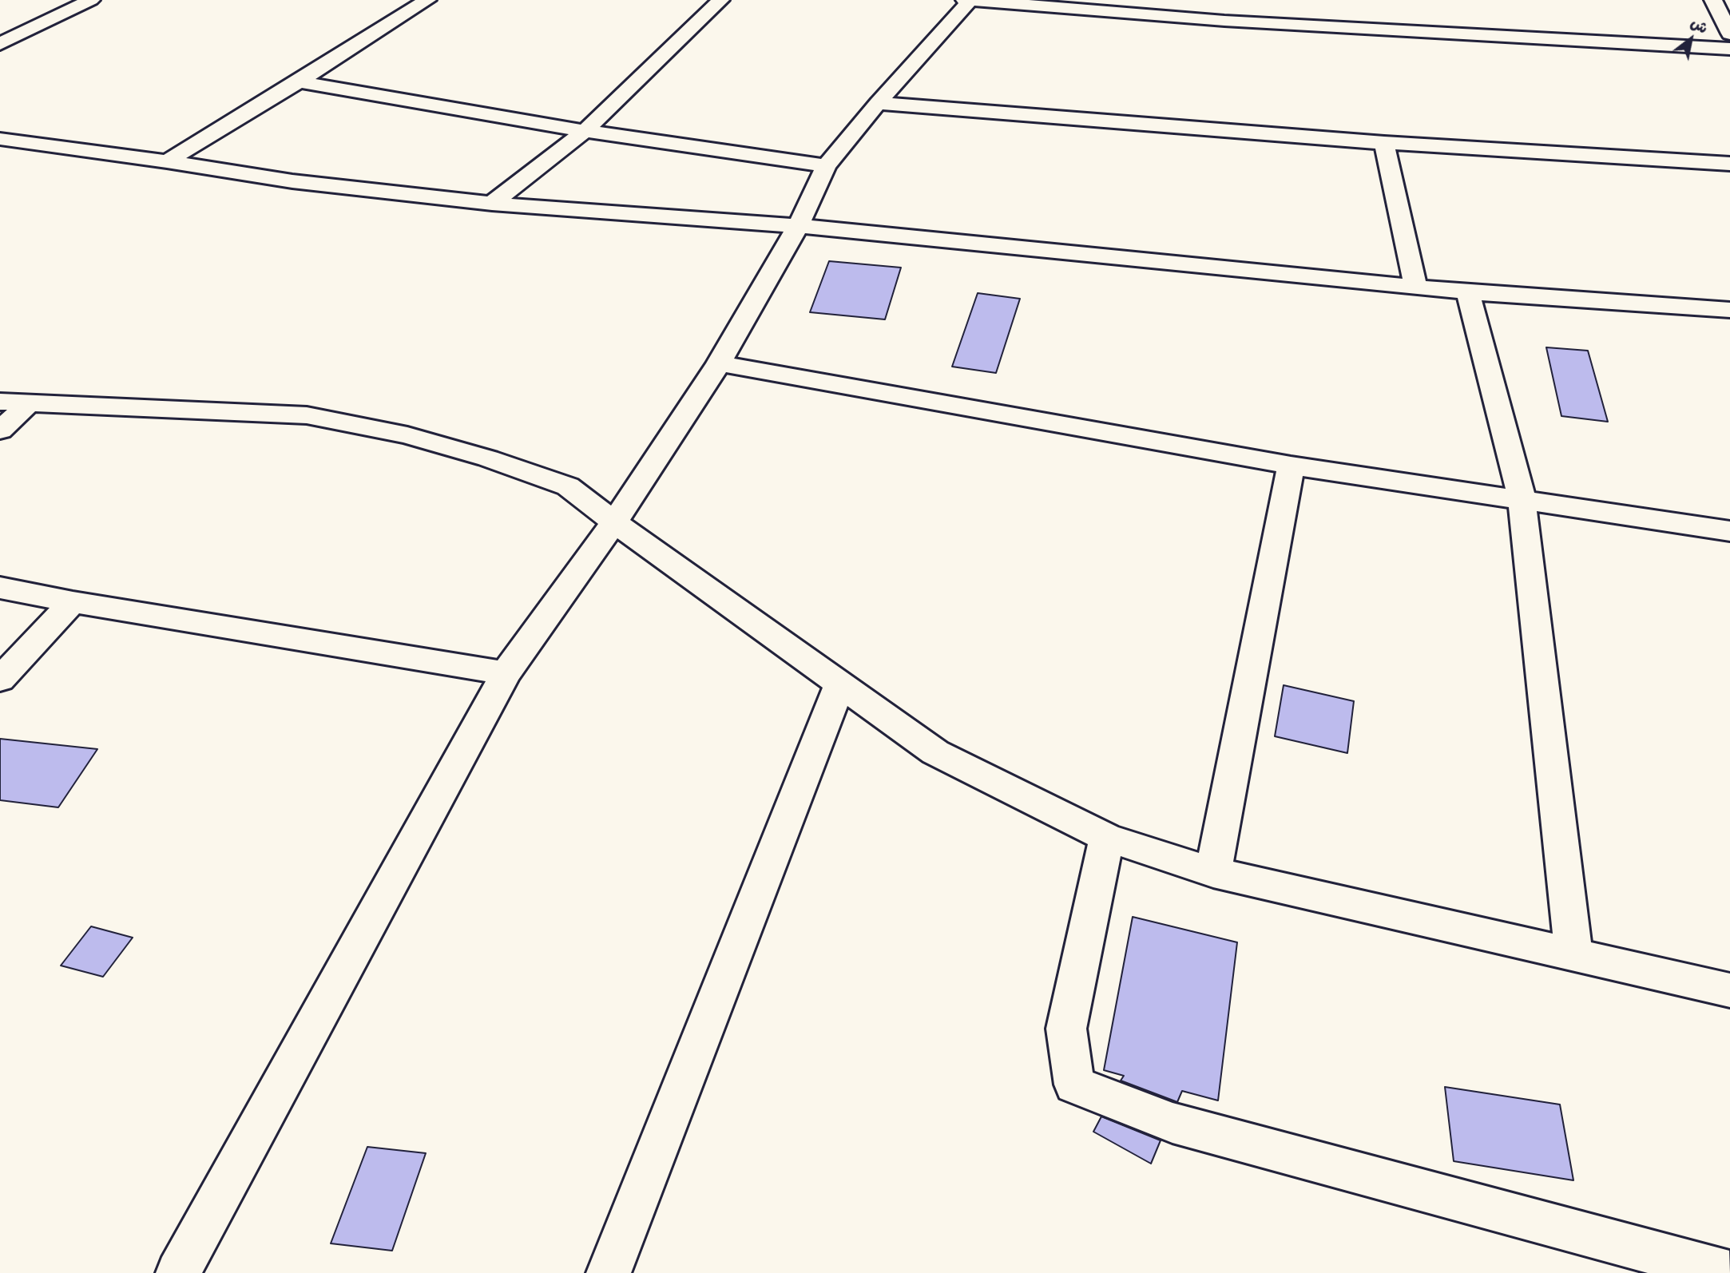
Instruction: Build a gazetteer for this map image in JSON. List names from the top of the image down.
{
  "north": "top right"
}
